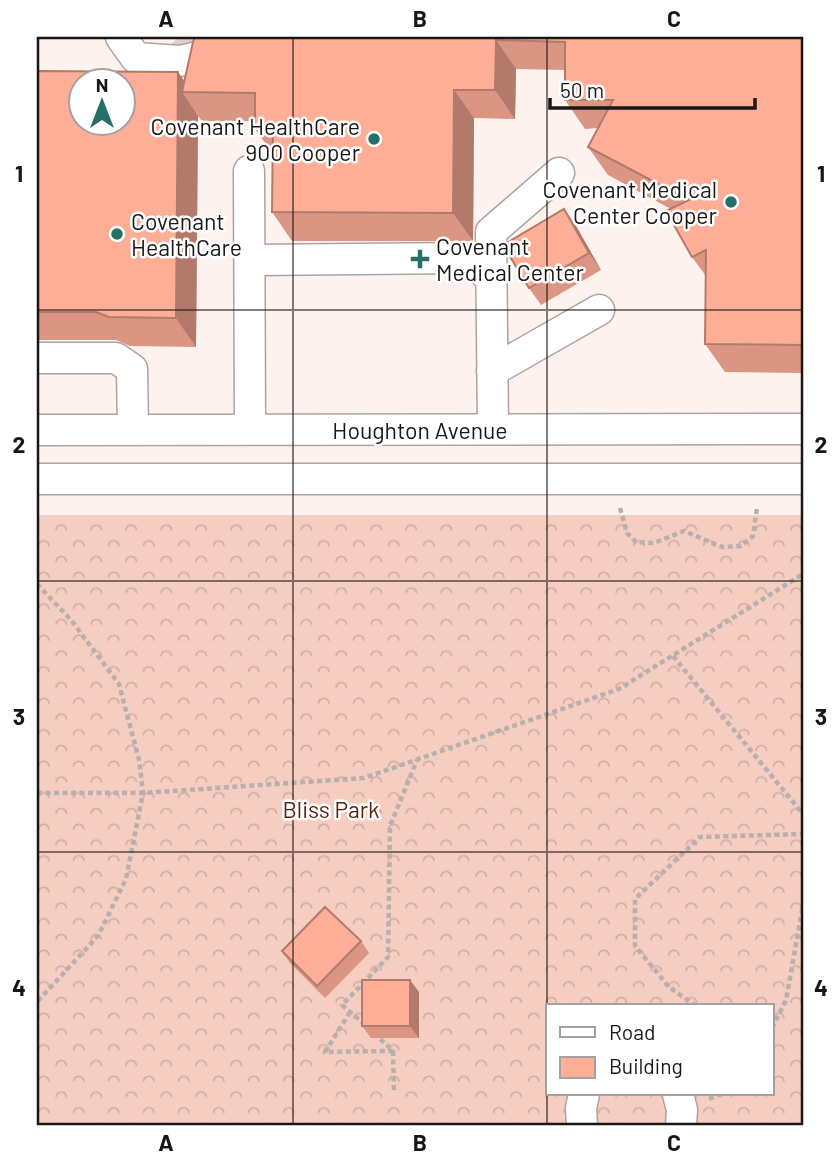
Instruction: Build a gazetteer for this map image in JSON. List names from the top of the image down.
{
  "streets": {
    "street": ["Houghton Avenue"]
  },
  "parks": ["Bliss Park"],
  "places": {
    "other": ["Covenant HealthCare 900 Cooper", "Covenant Medical Center Cooper", "Covenant HealthCare"],
    "health": ["Covenant Medical Center"]
  },
  "legend": ["Road", "Building"],
  "scale_bar": "50 m",
  "north": "top",
  "grid": {
    "columns": ["A", "B", "C"],
    "rows": [
      "1",
      "2",
      "3",
      "4"
    ]
  }
}
